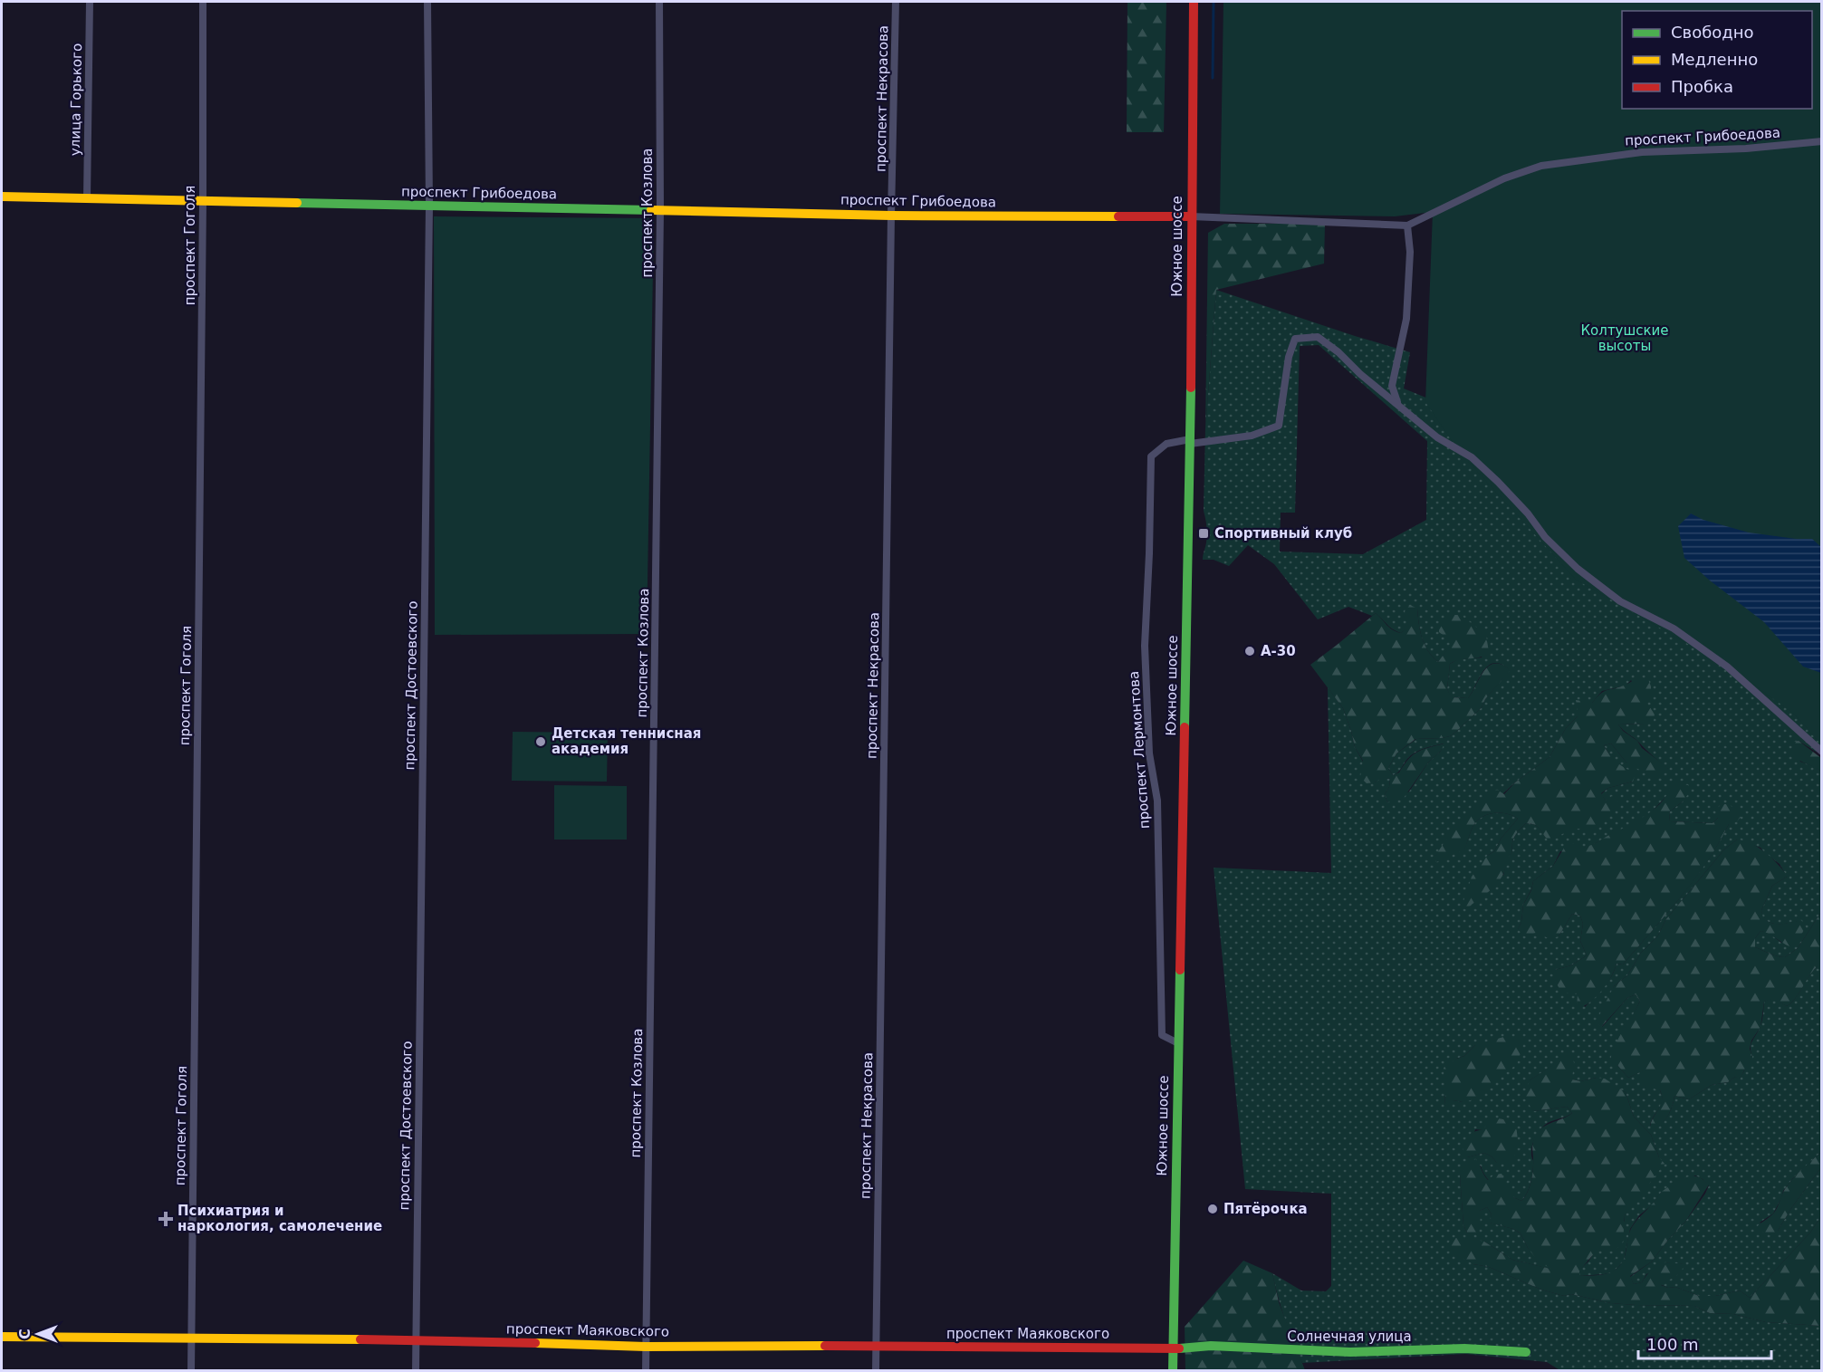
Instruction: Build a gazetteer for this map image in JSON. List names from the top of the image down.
{
  "streets": {
    "street": [
      "проспект Некрасова",
      "улица Горького",
      "проспект Грибоедова",
      "проспект Козлова",
      "проспект Гоголя",
      "Южное шоссе",
      "проспект Достоевского",
      "проспект Лермонтова",
      "проспект Маяковского",
      "Солнечная улица"
    ]
  },
  "crossings": [
    ["проспект Некрасова", "проспект Грибоедова"],
    ["проспект Некрасова", "проспект Маяковского"],
    ["улица Горького", "проспект Грибоедова"],
    ["проспект Грибоедова", "проспект Козлова"],
    ["проспект Грибоедова", "проспект Гоголя"],
    ["проспект Грибоедова", "Южное шоссе"],
    ["проспект Грибоедова", "проспект Достоевского"],
    ["проспект Козлова", "проспект Маяковского"],
    ["проспект Гоголя", "проспект Маяковского"],
    ["Южное шоссе", "проспект Лермонтова"],
    ["Южное шоссе", "проспект Маяковского"],
    ["Южное шоссе", "Солнечная улица"],
    ["проспект Достоевского", "проспект Маяковского"],
    ["проспект Маяковского", "Солнечная улица"]
  ],
  "parks": ["Колтушские высоты"],
  "places": {
    "transit": ["Спортивный клуб"],
    "other": ["А-30", "Детская теннисная академия", "Пятёрочка"],
    "health": ["Психиатрия и наркология, самолечение"]
  },
  "legend": ["Свободно", "Медленно", "Пробка"],
  "scale_bar": "100 m",
  "north": "left"
}
